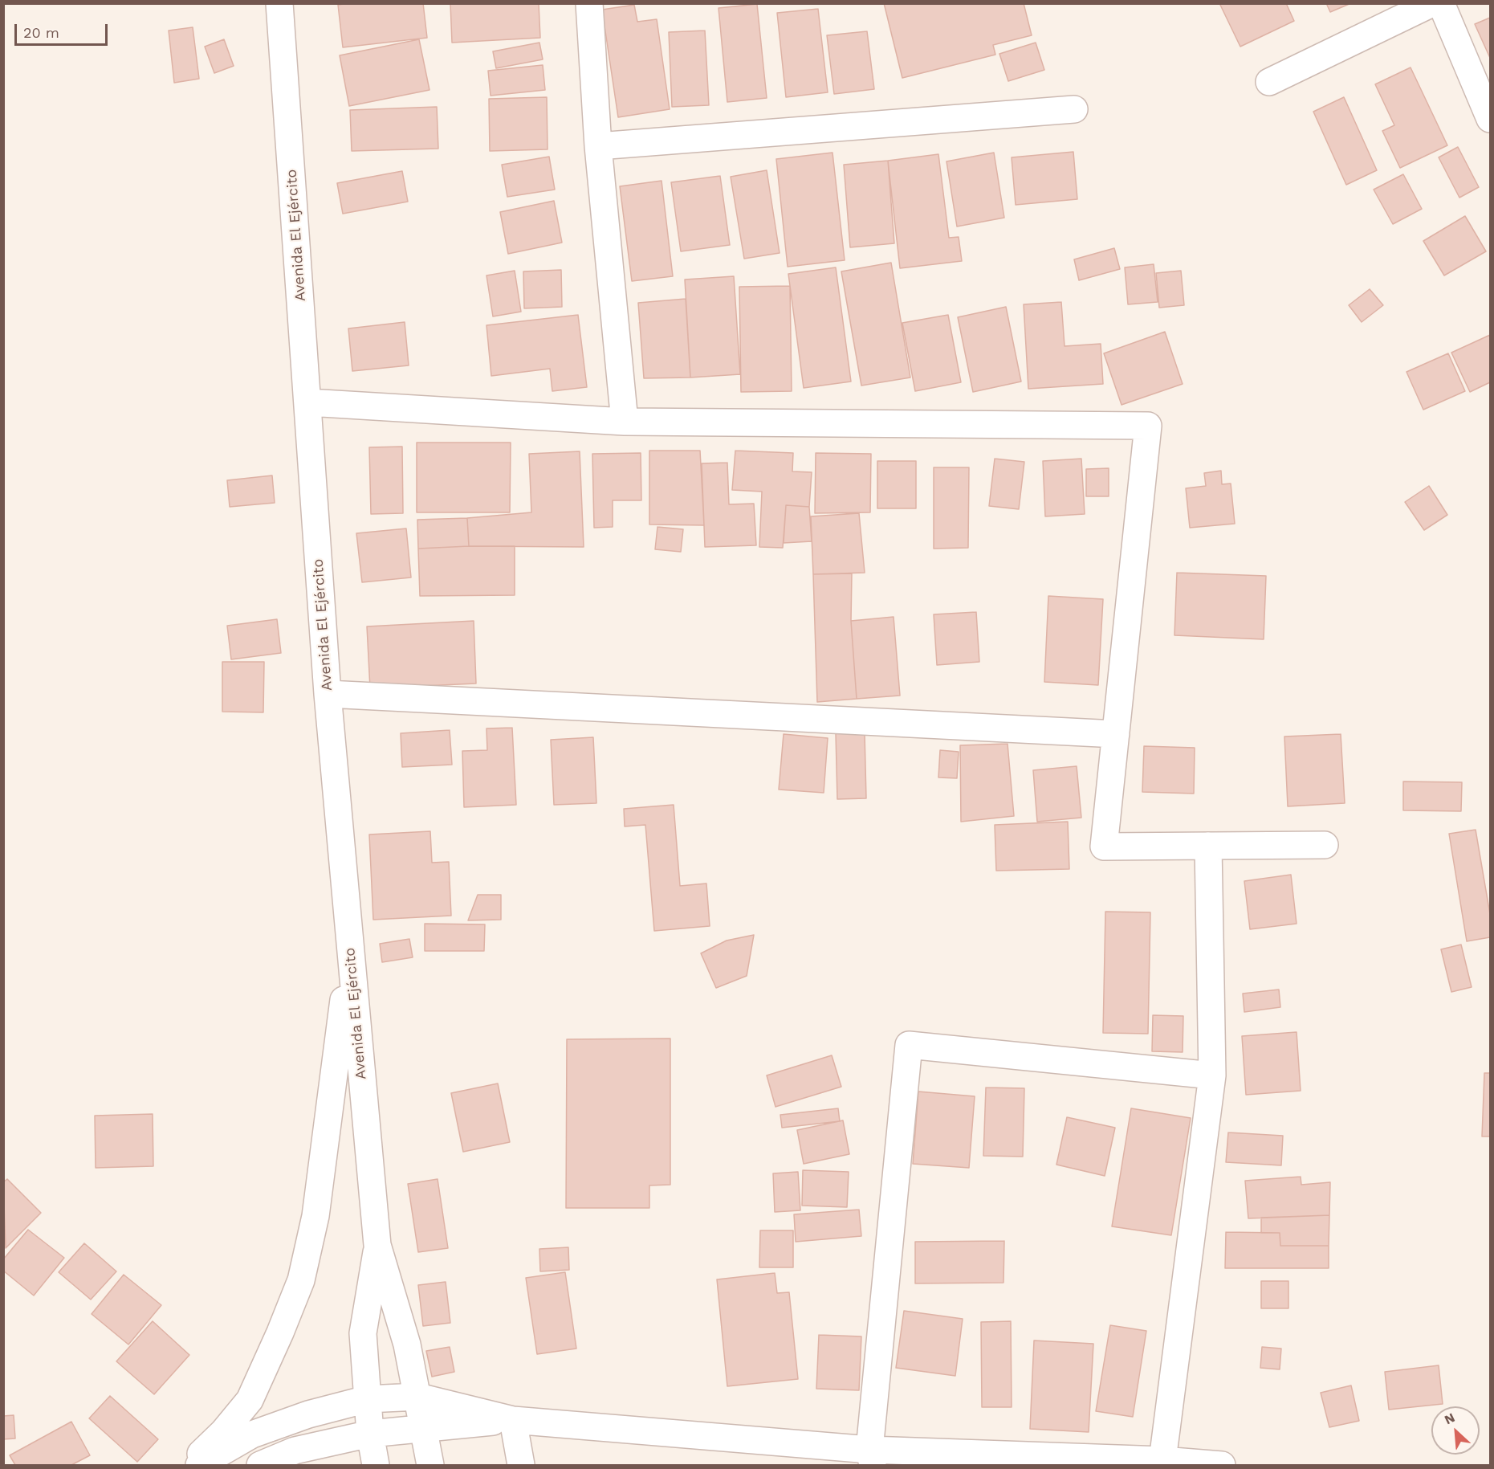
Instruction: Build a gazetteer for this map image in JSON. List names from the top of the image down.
{
  "streets": {
    "street": ["Avenida El Ejército"]
  },
  "scale_bar": "20 m",
  "north": "top left"
}
